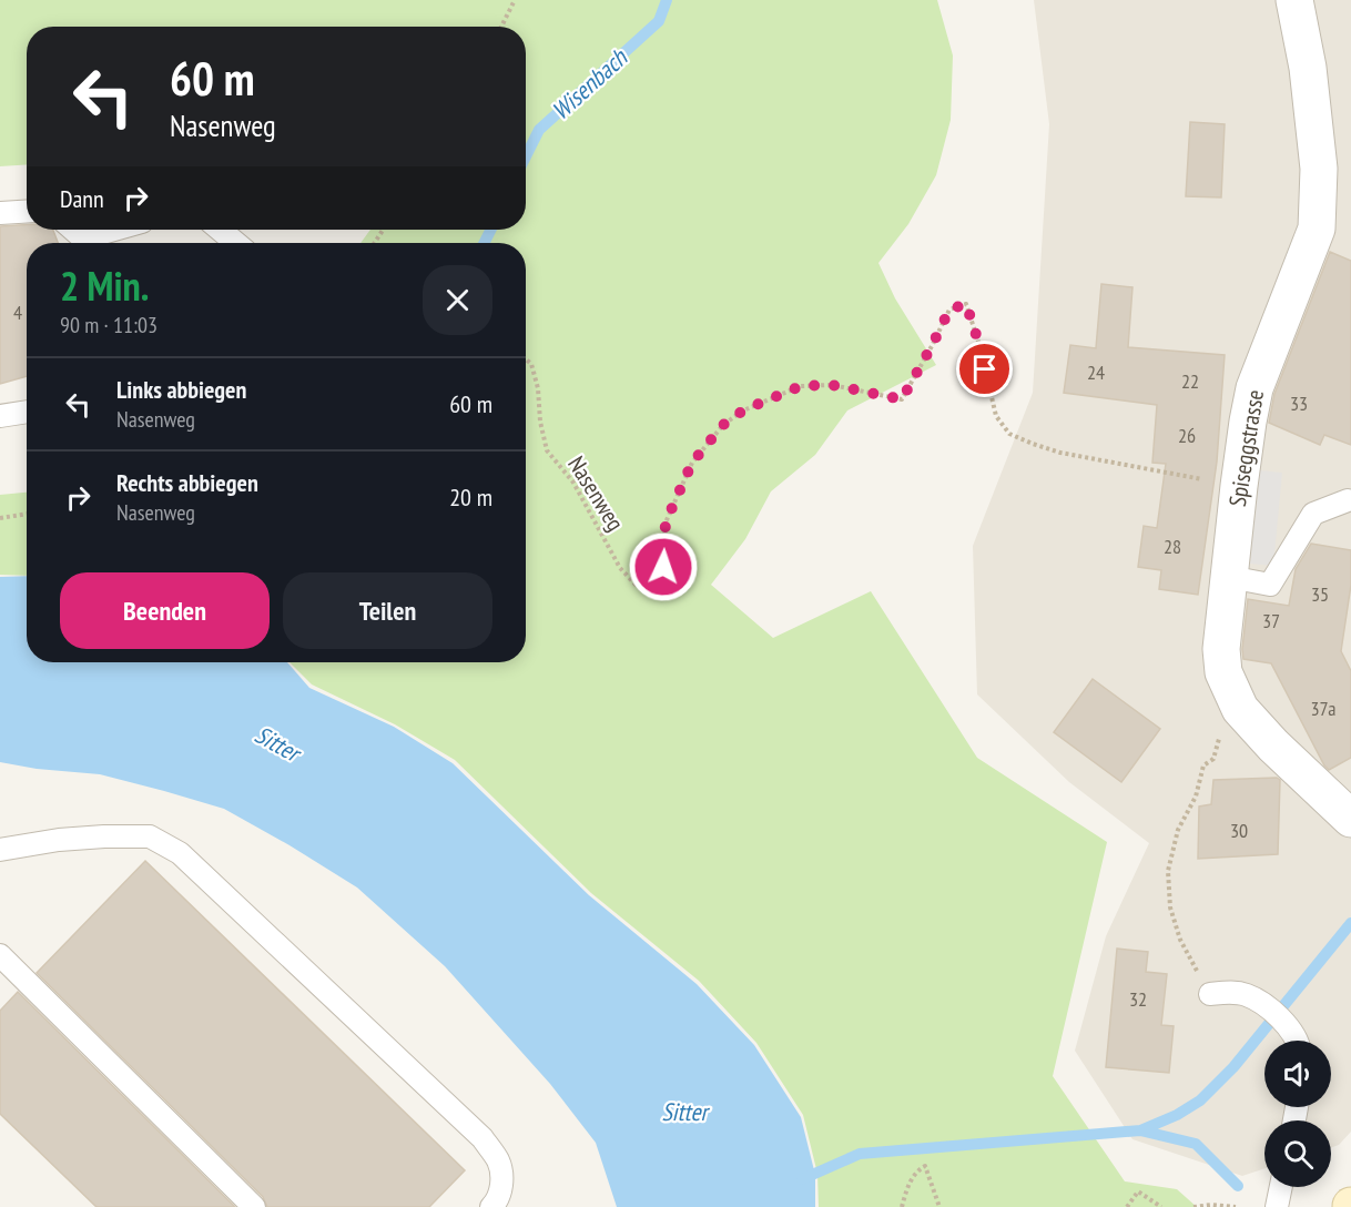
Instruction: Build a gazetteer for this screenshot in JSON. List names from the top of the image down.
{
  "streets": {
    "street": ["Spiseggstrasse"],
    "path": ["Nasenweg"]
  },
  "crossings": [
    ["Spiseggstrasse", "Nasenweg"]
  ],
  "water": ["Wisenbach", "Sitter"],
  "house_numbers": [
    "4",
    "24",
    "22",
    "33",
    "26",
    "28",
    "35",
    "37",
    "37a",
    "30",
    "32"
  ],
  "page": {
    "turn": ["60 m", "Nasenweg"],
    "then": "Dann",
    "heading": ["2 Min.", "90 m · 11:03"],
    "list": [
      {
        "name": "Links abbiegen",
        "note": "Nasenweg",
        "value": "60 m"
      },
      {
        "name": "Rechts abbiegen",
        "note": "Nasenweg",
        "value": "20 m"
      }
    ],
    "buttons": ["Beenden", "Teilen"]
  }
}
